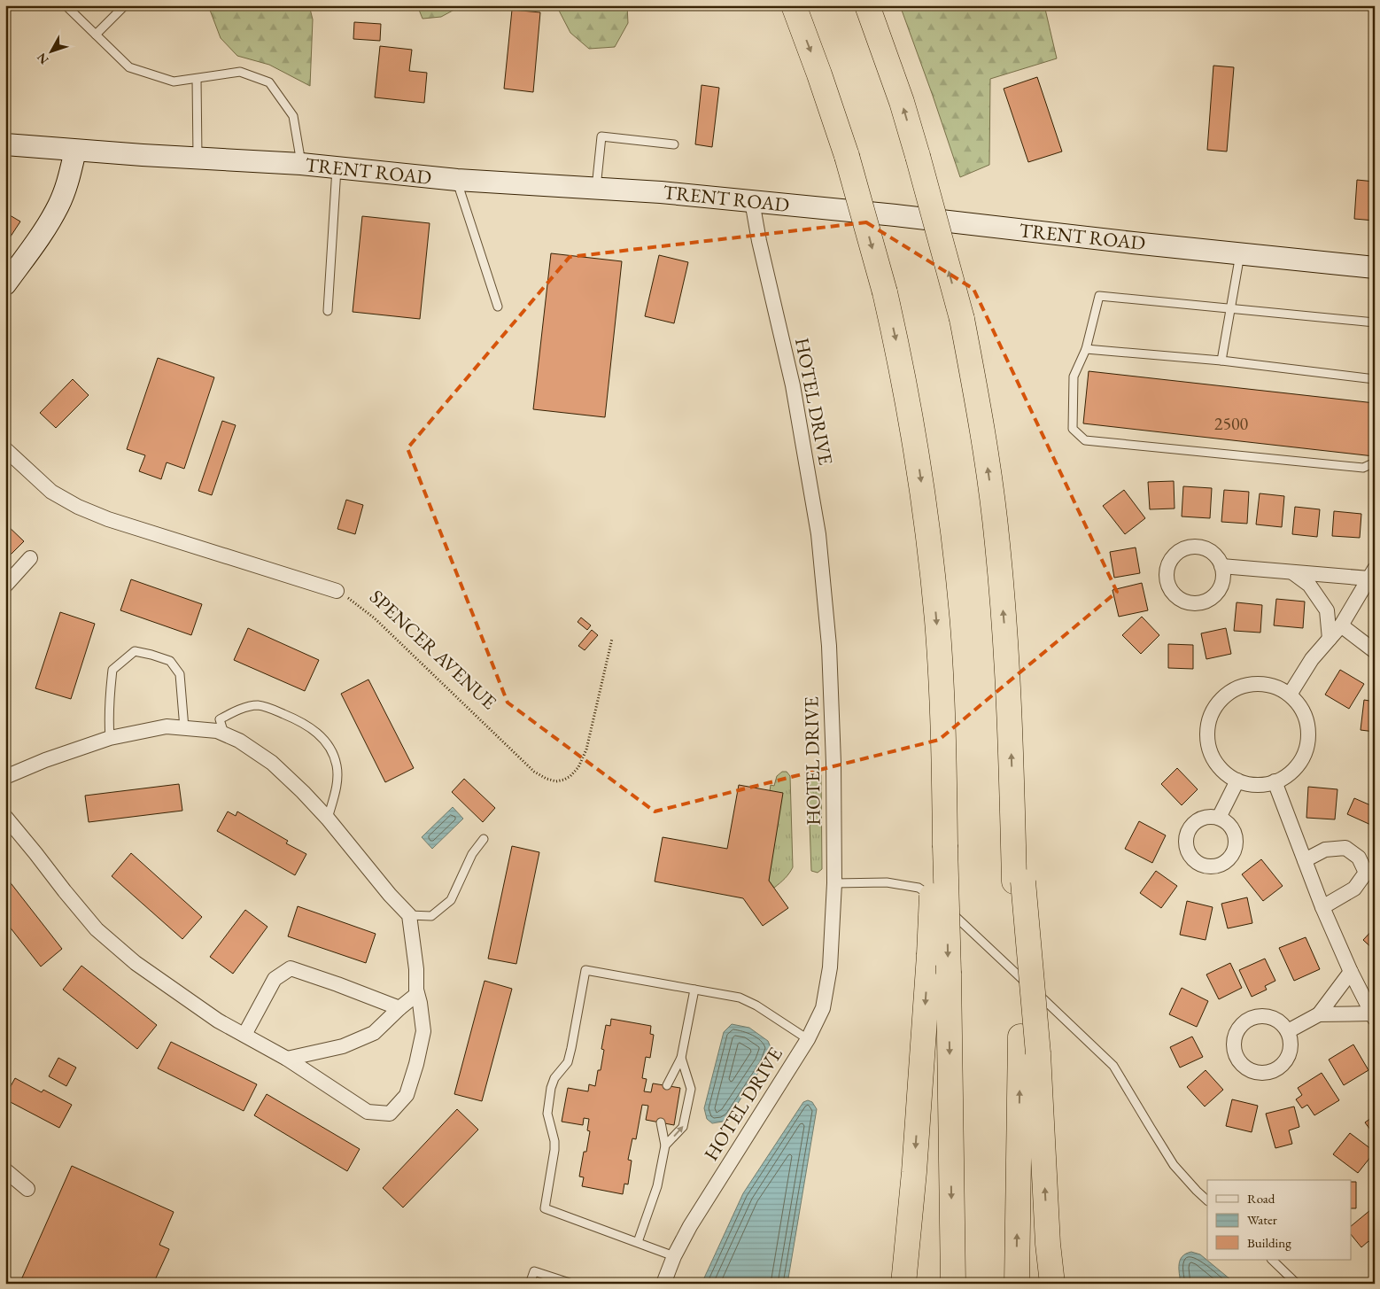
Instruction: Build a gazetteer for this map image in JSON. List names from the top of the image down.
{
  "streets": {
    "street": ["TRENT ROAD", "HOTEL DRIVE"],
    "path": ["SPENCER AVENUE"]
  },
  "crossings": [
    ["TRENT ROAD", "HOTEL DRIVE"]
  ],
  "house_numbers": ["2500"],
  "legend": ["Road", "Water", "Building"],
  "north": "bottom left"
}
